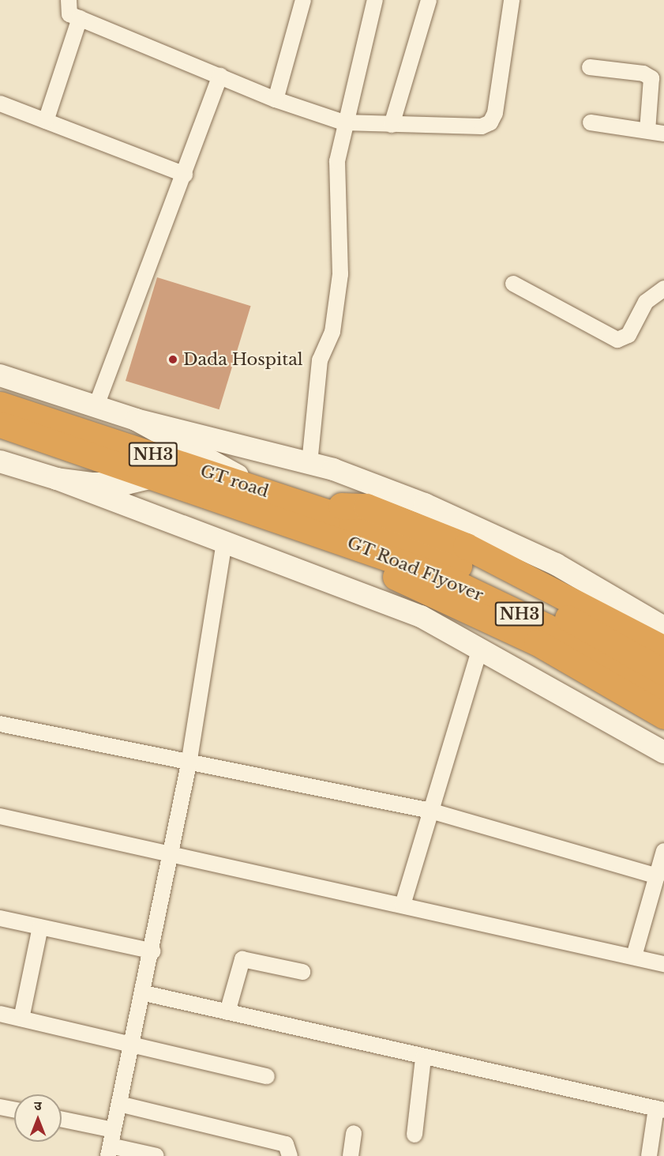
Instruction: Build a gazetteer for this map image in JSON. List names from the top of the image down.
{
  "streets": {
    "highway": ["NH3", "GT road", "GT Road Flyover"]
  },
  "crossings": [
    ["GT road", "GT Road Flyover"]
  ],
  "places": ["Dada Hospital"],
  "north": "top"
}
